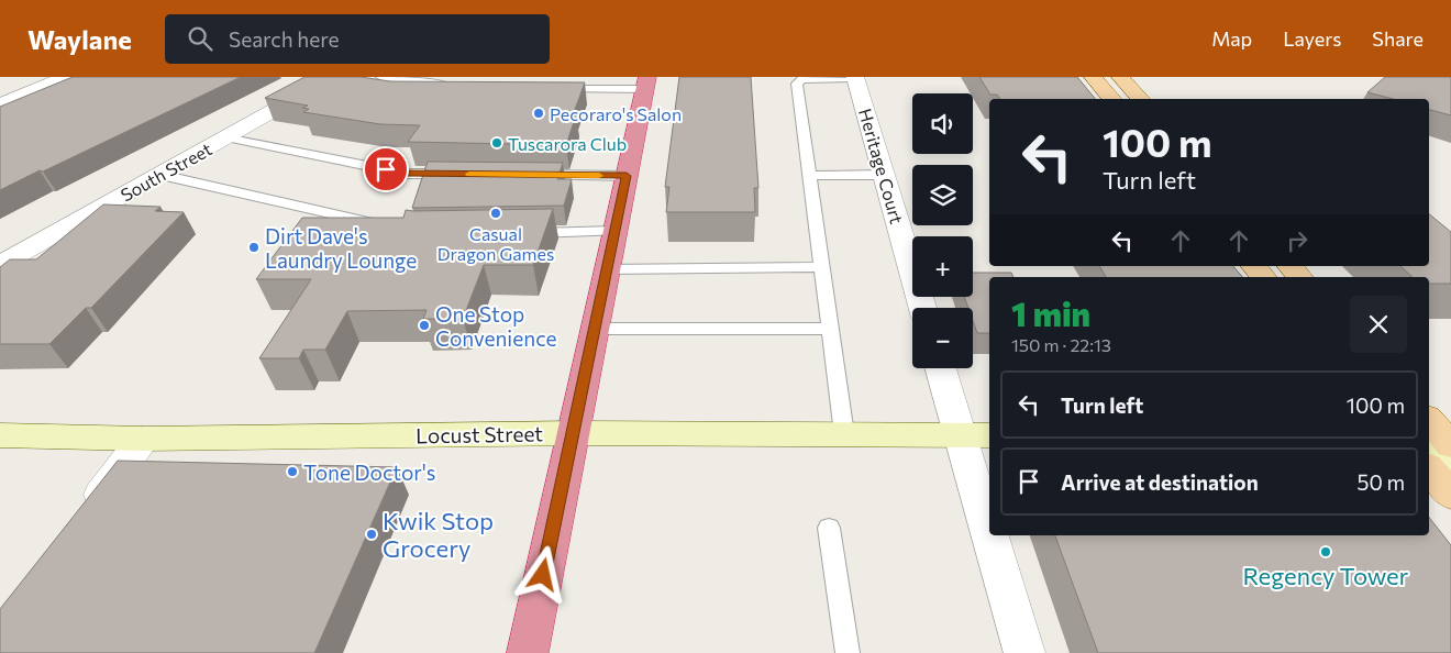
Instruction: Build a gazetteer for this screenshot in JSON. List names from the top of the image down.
{
  "streets": {
    "street": ["Heritage Court", "South Street", "Locust Street"]
  },
  "places": [
    "Pecoraro's Salon",
    "Tuscarora Club",
    "Casual Dragon Games",
    "Dirt Dave's Laundry Lounge",
    "One Stop Convenience",
    "Tone Doctor's",
    "Kwik Stop Grocery",
    "Regency Tower"
  ],
  "page": {
    "header": "Waylane",
    "search": "Search here",
    "nav": ["Map", "Layers", "Share"],
    "map_buttons": ["+", "−"],
    "turn": ["100 m", "Turn left"],
    "heading": ["1 min", "150 m · 22:13"],
    "list": [
      {
        "name": "Turn left",
        "value": "100 m"
      },
      {
        "name": "Arrive at destination",
        "value": "50 m"
      }
    ]
  }
}
